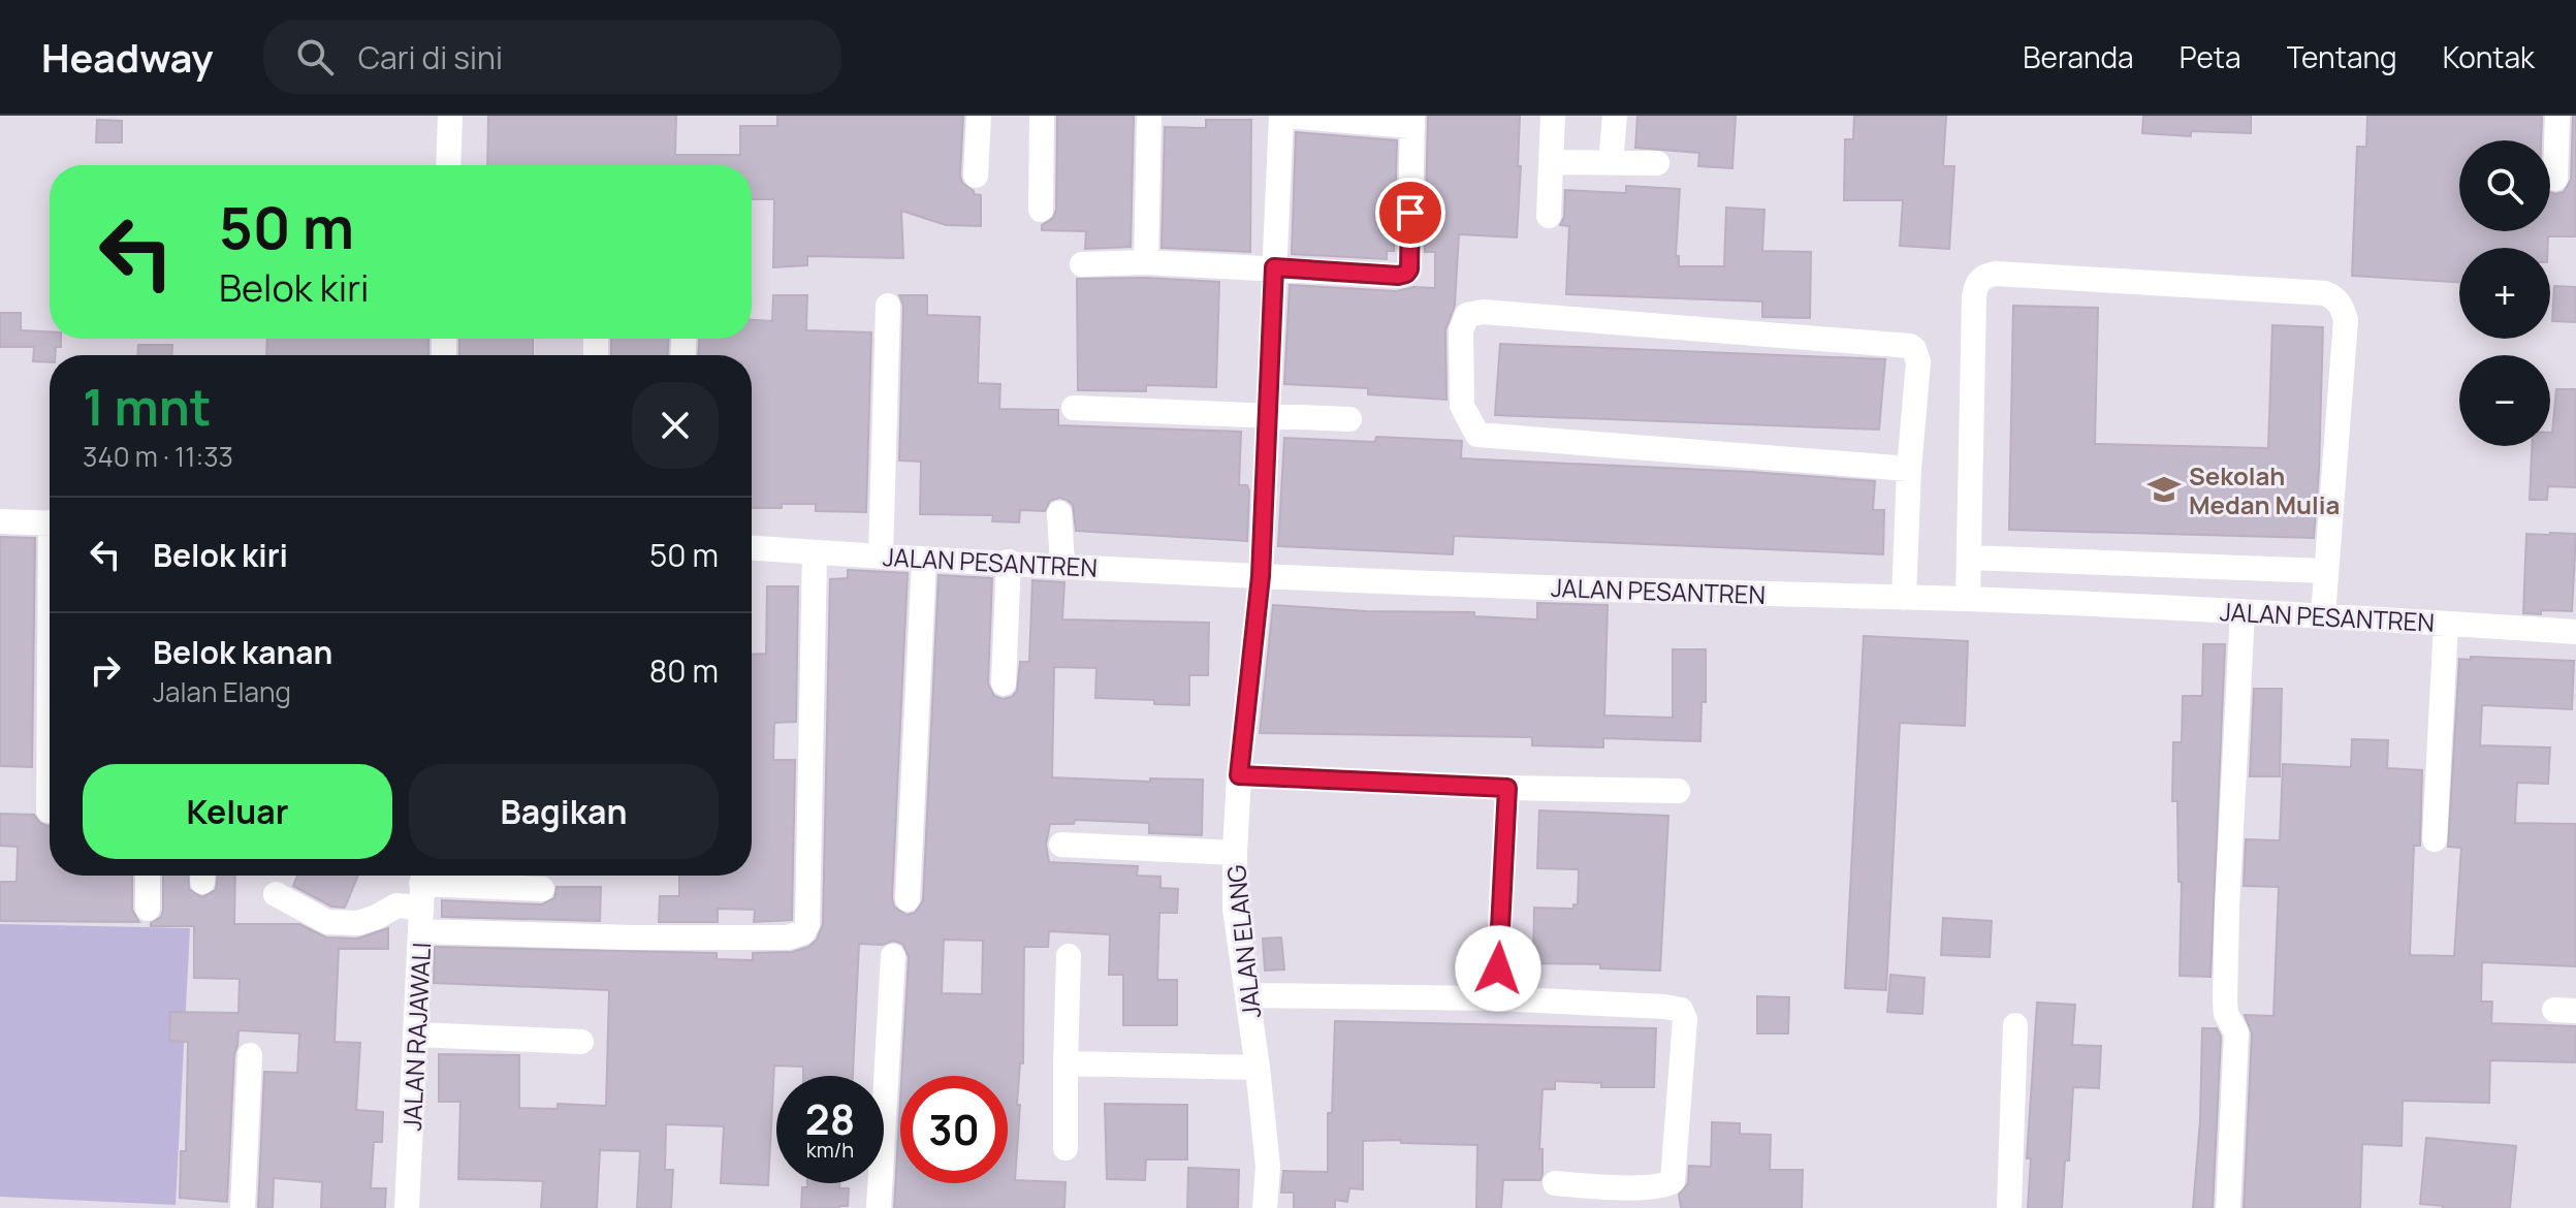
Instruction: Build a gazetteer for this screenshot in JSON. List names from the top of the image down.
{
  "streets": {
    "street": ["JALAN PESANTREN", "JALAN ELANG", "JALAN RAJAWALI"]
  },
  "crossings": [
    ["JALAN PESANTREN", "JALAN ELANG"]
  ],
  "places": {
    "school or university": ["Sekolah Medan Mulia"]
  },
  "page": {
    "header": "Headway",
    "search": "Cari di sini",
    "nav": [
      "Beranda",
      "Peta",
      "Tentang",
      "Kontak"
    ],
    "map_buttons": ["+", "−"],
    "turn": ["50 m", "Belok kiri"],
    "heading": ["1 mnt", "340 m · 11:33"],
    "list": [
      {
        "name": "Belok kiri",
        "value": "50 m"
      },
      {
        "name": "Belok kanan",
        "note": "Jalan Elang",
        "value": "80 m"
      }
    ],
    "buttons": ["Keluar", "Bagikan"],
    "speed": "28 km/h",
    "limit": "30"
  }
}
